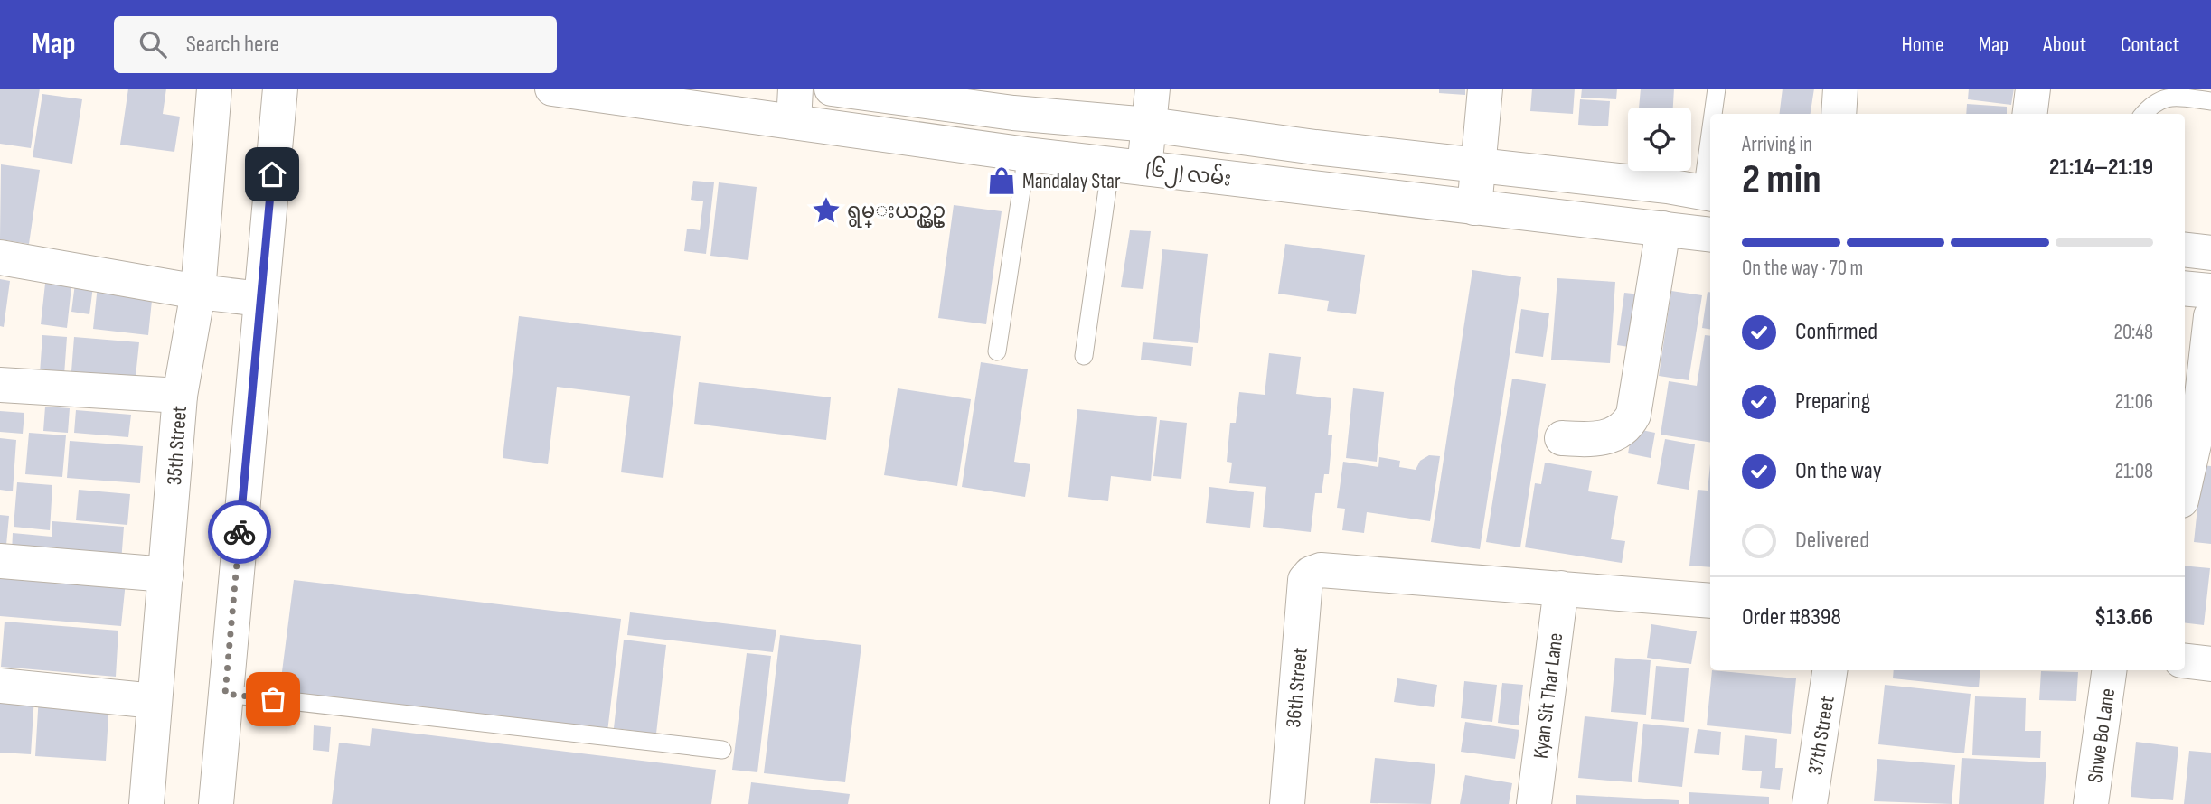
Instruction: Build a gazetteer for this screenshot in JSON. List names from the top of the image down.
{
  "streets": {
    "main road": [
      "(၆၂) လမ်း",
      "35th Street",
      "36th Street",
      "Kyan Sit Thar Lane",
      "37th Street",
      "Shwe Bo Lane"
    ]
  },
  "crossings": [
    ["36th Street", "Kyan Sit Thar Lane"]
  ],
  "places": {
    "shop": ["Mandalay Star"],
    "place": ["ရွမ္းယဥ္ယဥ္"]
  },
  "page": {
    "header": "Map",
    "search": "Search here",
    "nav": [
      "Home",
      "Map",
      "About",
      "Contact"
    ],
    "heading": ["2 min", "Arriving in", "21:14–21:19"],
    "panel": ["Order #8398", "$13.66"],
    "bar": "On the way · 70 m",
    "list": [
      ["Confirmed", "20:48"],
      ["Preparing", "21:06"],
      ["On the way", "21:08"],
      "Delivered"
    ]
  }
}
